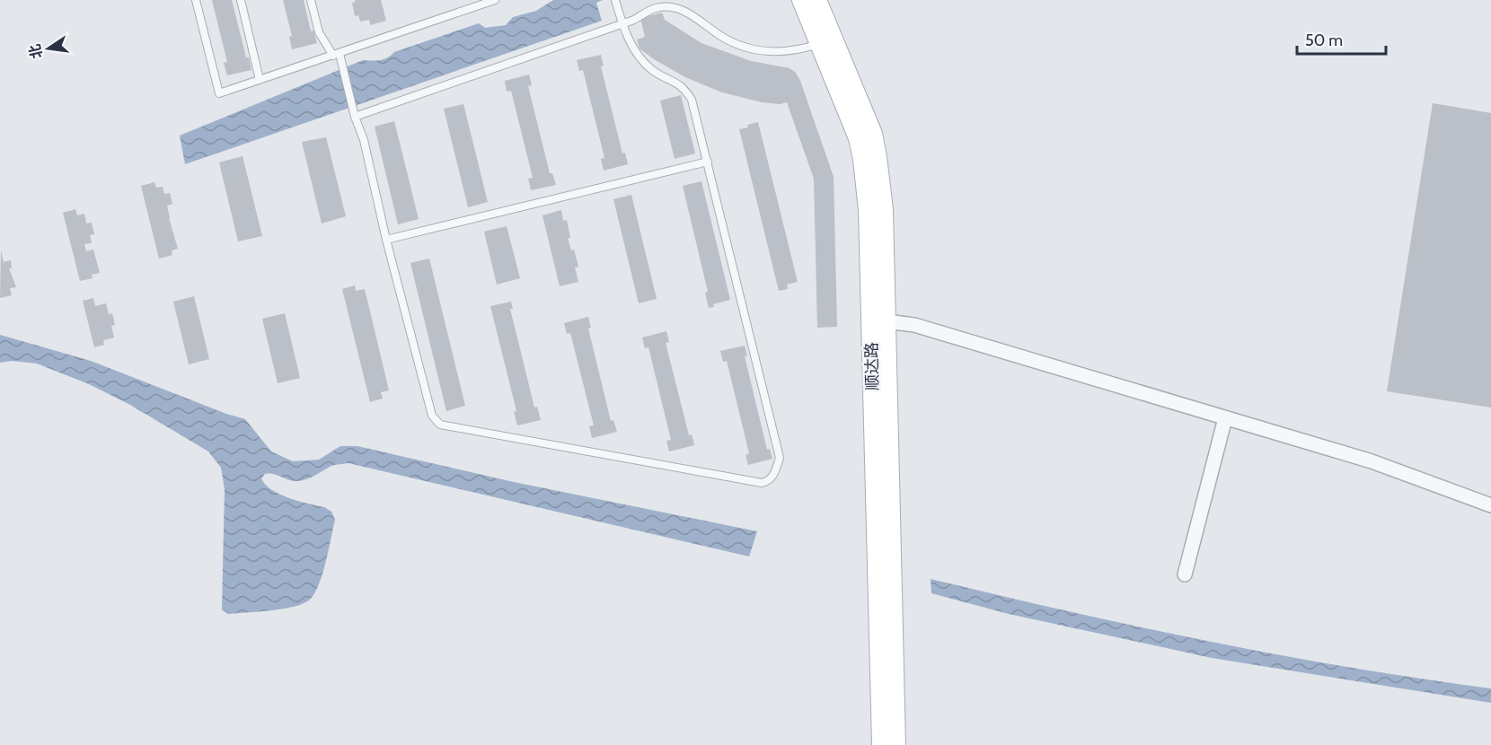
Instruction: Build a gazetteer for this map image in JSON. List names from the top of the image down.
{
  "streets": {
    "main road": ["顺达路"]
  },
  "scale_bar": "50 m",
  "north": "left"
}
